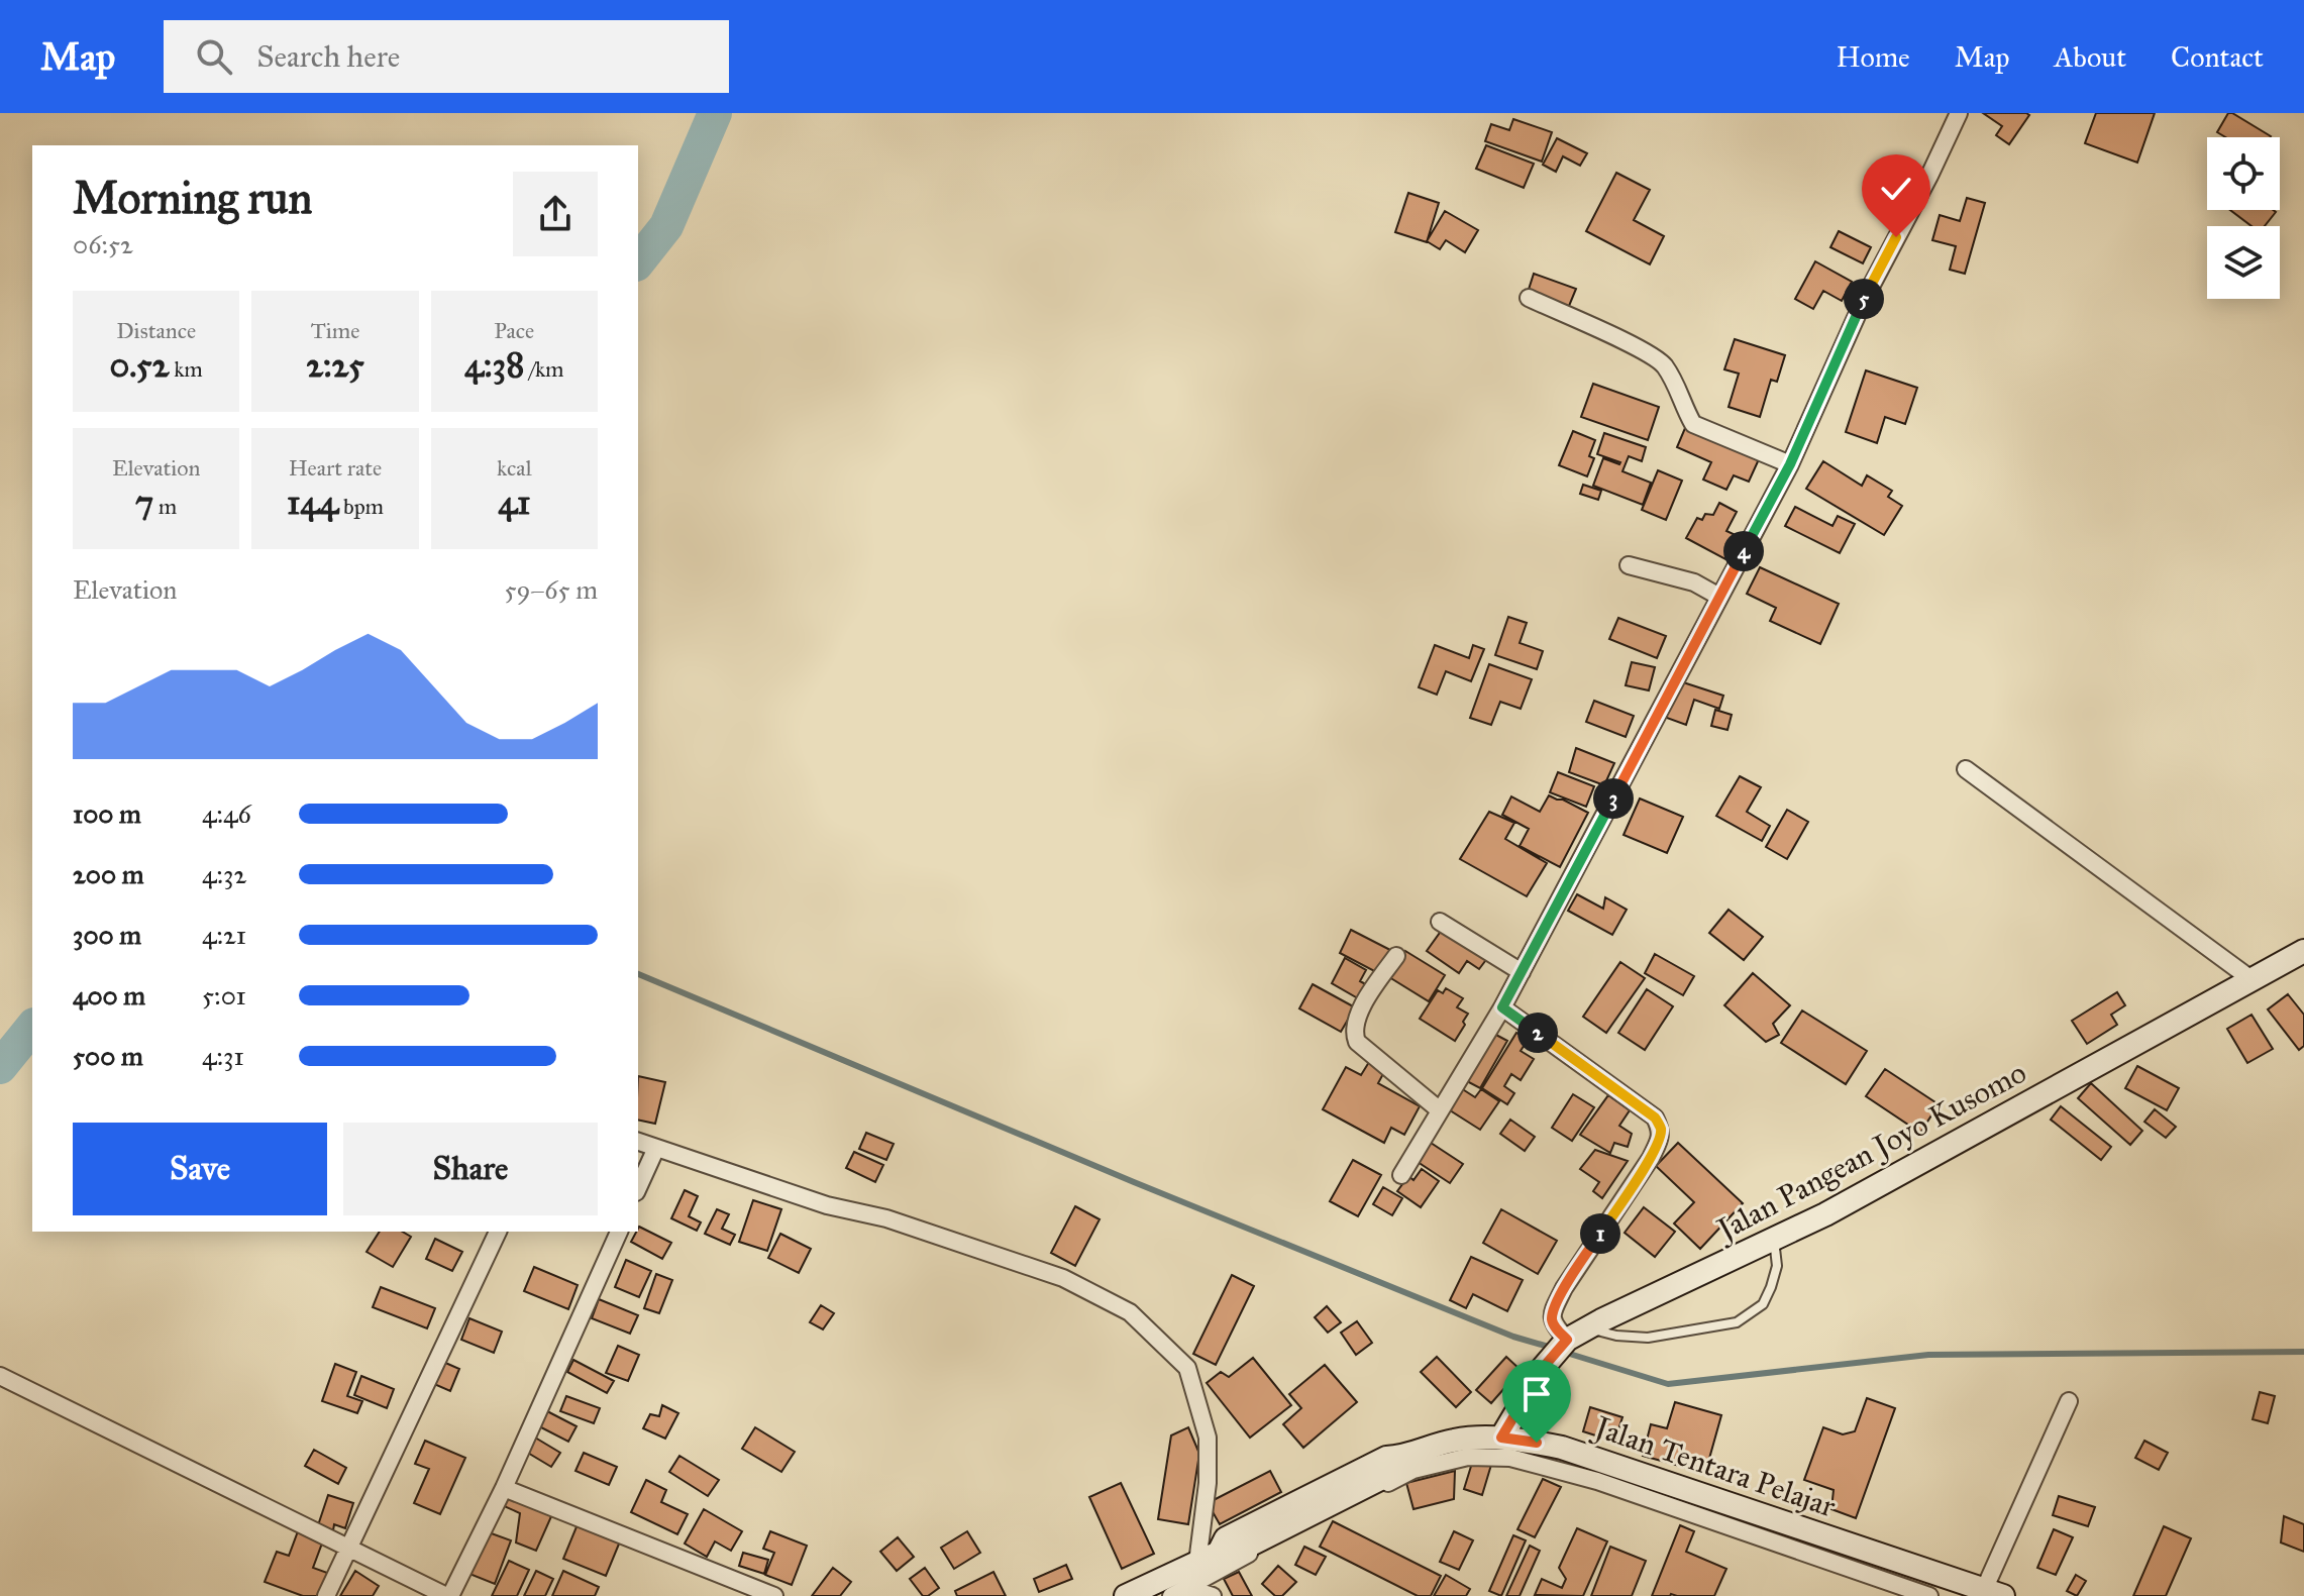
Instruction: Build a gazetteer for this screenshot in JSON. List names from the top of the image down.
{
  "streets": {
    "main road": ["Jalan Pangean Joyo Kusomo", "Jalan Tentara Pelajar"]
  },
  "crossings": [
    ["Jalan Pangean Joyo Kusomo", "Jalan Tentara Pelajar"]
  ],
  "page": {
    "header": "Map",
    "search": "Search here",
    "nav": [
      "Home",
      "Map",
      "About",
      "Contact"
    ],
    "heading": ["Morning run", "06:52"],
    "pins": [
      "5",
      "4",
      "3",
      "2",
      "1"
    ],
    "stats": [
      ["Distance", "0.52 km"],
      ["Time", "2:25"],
      ["Pace", "4:38 /km"],
      ["Elevation", "7 m"],
      ["Heart rate", "144 bpm"],
      ["kcal", "41"]
    ],
    "chart": ["Elevation", "59–65 m"],
    "list": [
      {
        "name": "100 m",
        "note": "4:46"
      },
      {
        "name": "200 m",
        "note": "4:32"
      },
      {
        "name": "300 m",
        "note": "4:21"
      },
      {
        "name": "400 m",
        "note": "5:01"
      },
      {
        "name": "500 m",
        "note": "4:31"
      }
    ],
    "buttons": ["Save", "Share"]
  }
}
